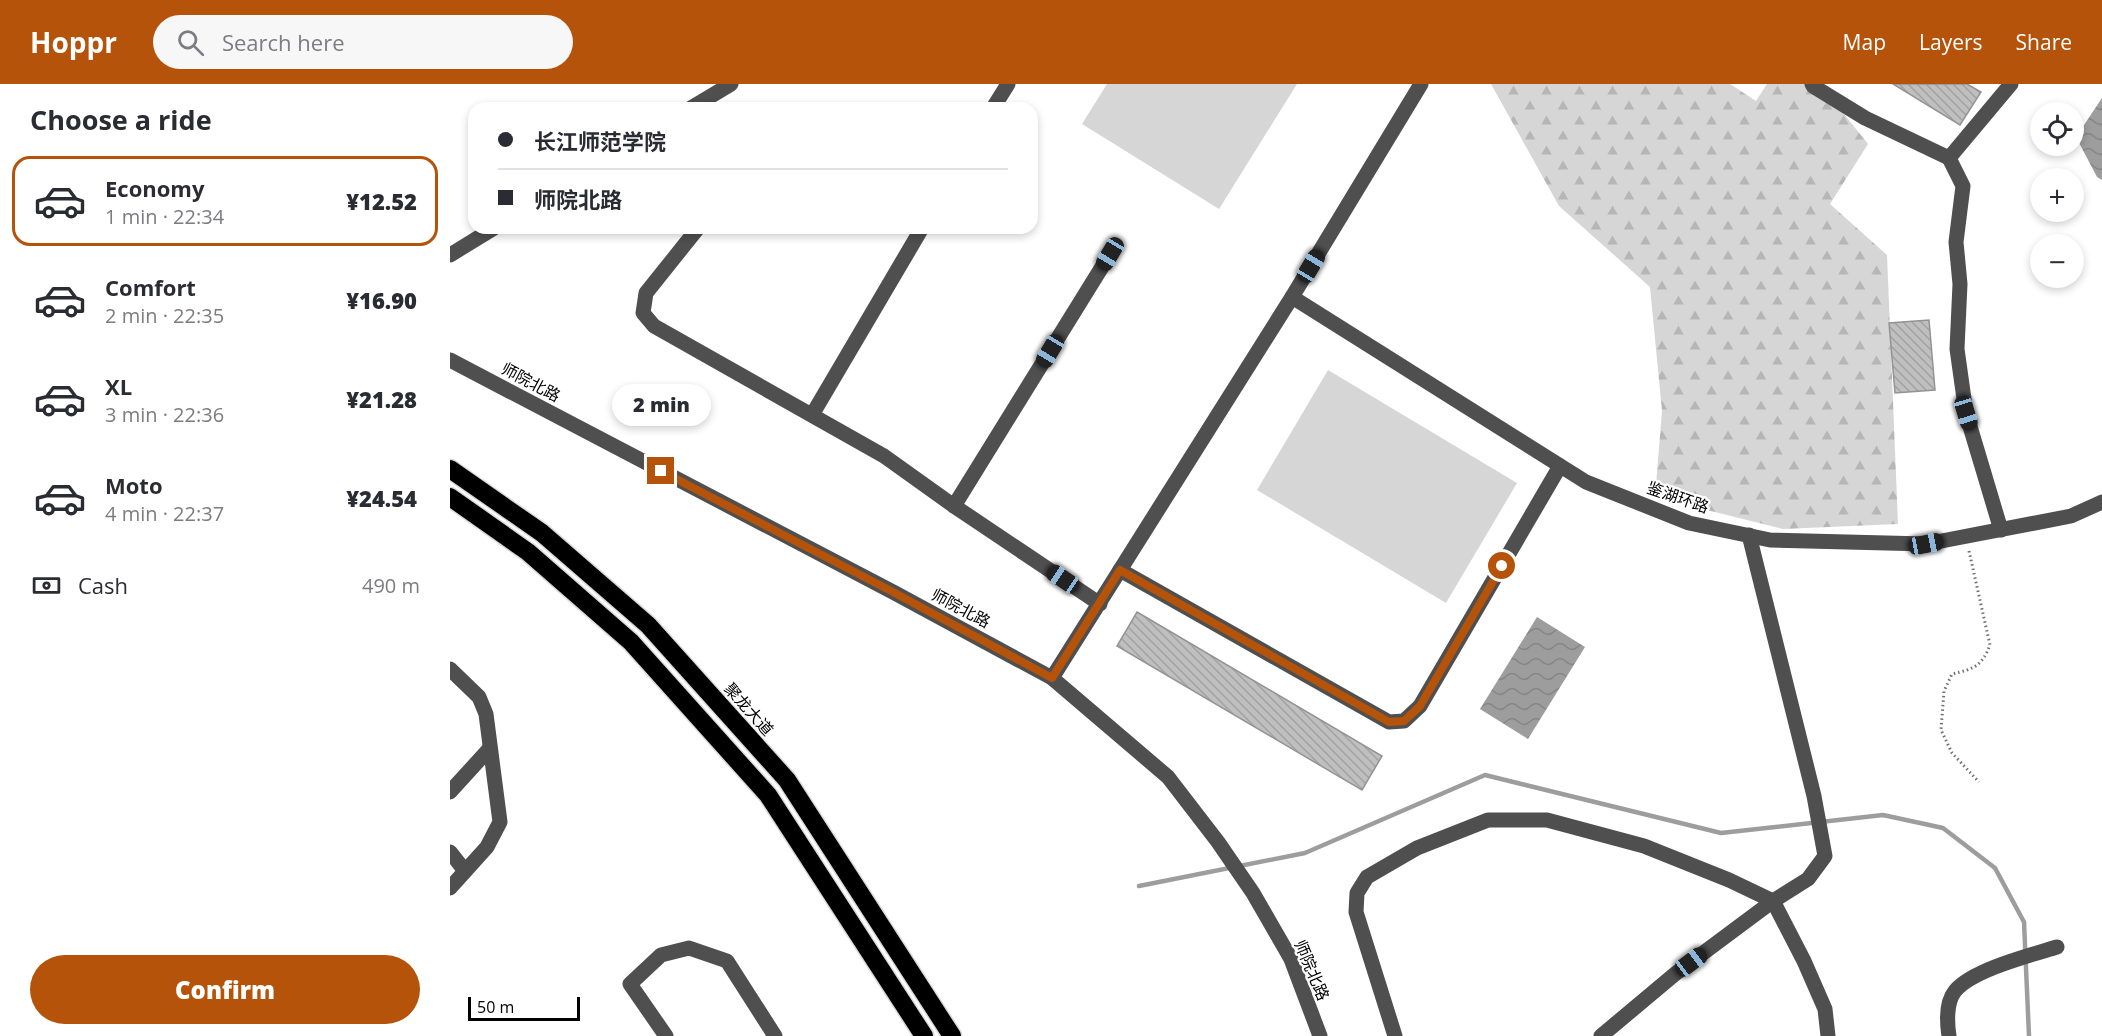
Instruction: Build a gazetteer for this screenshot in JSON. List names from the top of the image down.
{
  "streets": {
    "highway": ["聚龙大道"],
    "street": ["师院北路", "鉴湖环路"]
  },
  "scale_bar": "50 m",
  "page": {
    "header": "Hoppr",
    "search": "Search here",
    "nav": ["Map", "Layers", "Share"],
    "heading": "Choose a ride",
    "map_buttons": ["+", "−"],
    "banner": ["长江师范学院", "师院北路"],
    "list": [
      {
        "name": "Economy",
        "note": "1 min · 22:34",
        "value": "¥12.52"
      },
      {
        "name": "Comfort",
        "note": "2 min · 22:35",
        "value": "¥16.90"
      },
      {
        "name": "XL",
        "note": "3 min · 22:36",
        "value": "¥21.28"
      },
      {
        "name": "Moto",
        "note": "4 min · 22:37",
        "value": "¥24.54"
      }
    ],
    "bubble": "2 min",
    "pay": ["Cash", "490 m"],
    "buttons": "Confirm",
    "scale": "50 m"
  }
}
